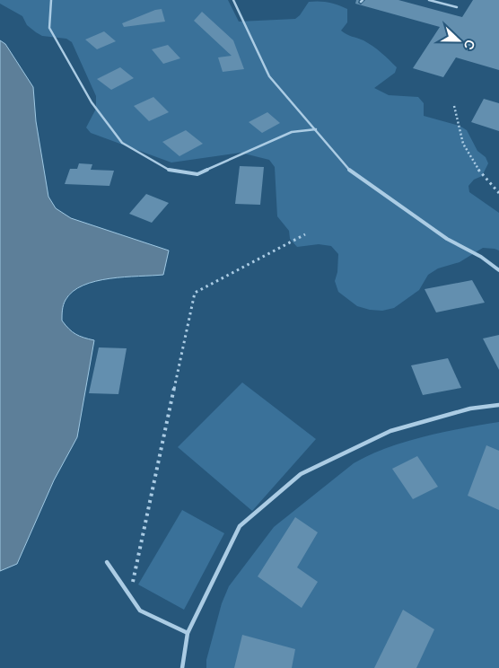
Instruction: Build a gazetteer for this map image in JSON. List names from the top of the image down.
{
  "north": "right"
}
